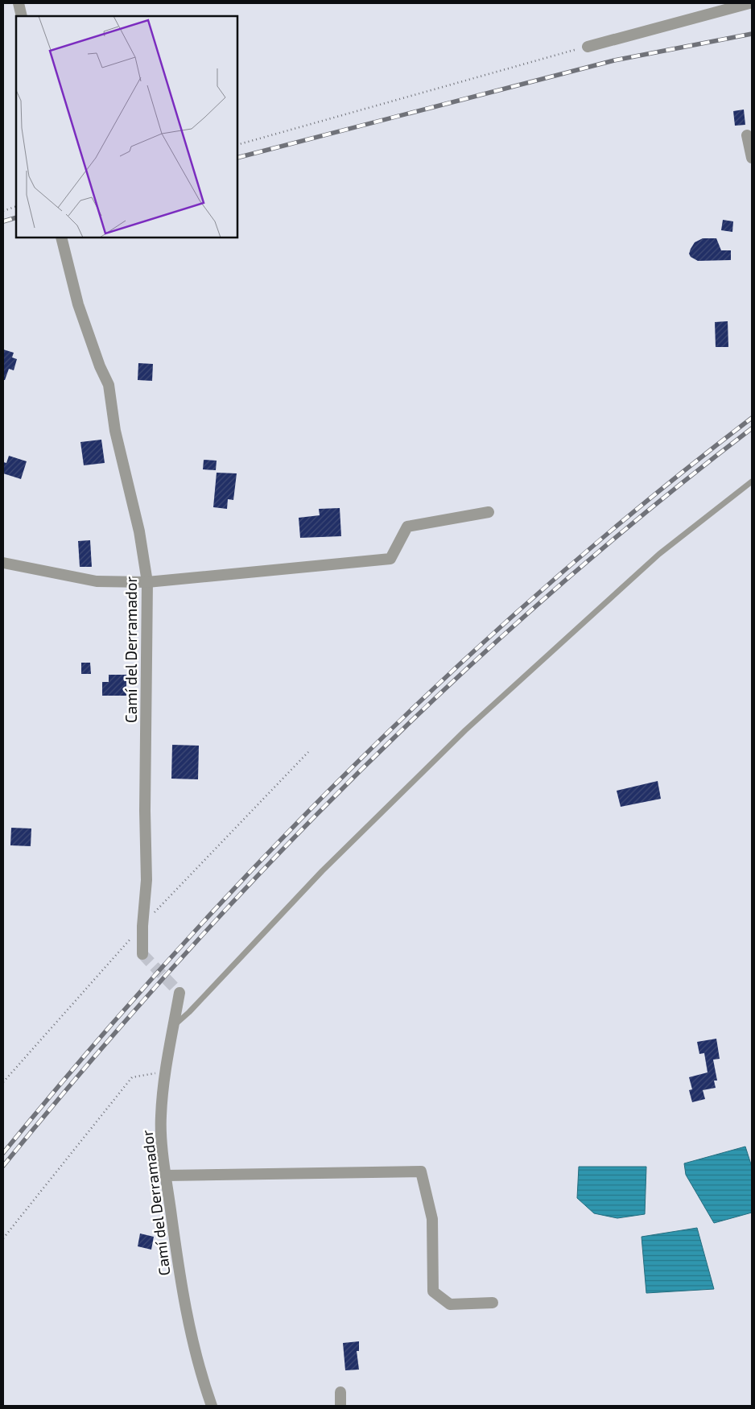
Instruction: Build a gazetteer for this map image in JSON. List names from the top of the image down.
{
  "streets": {
    "street": ["Camí del Derramador"]
  }
}
